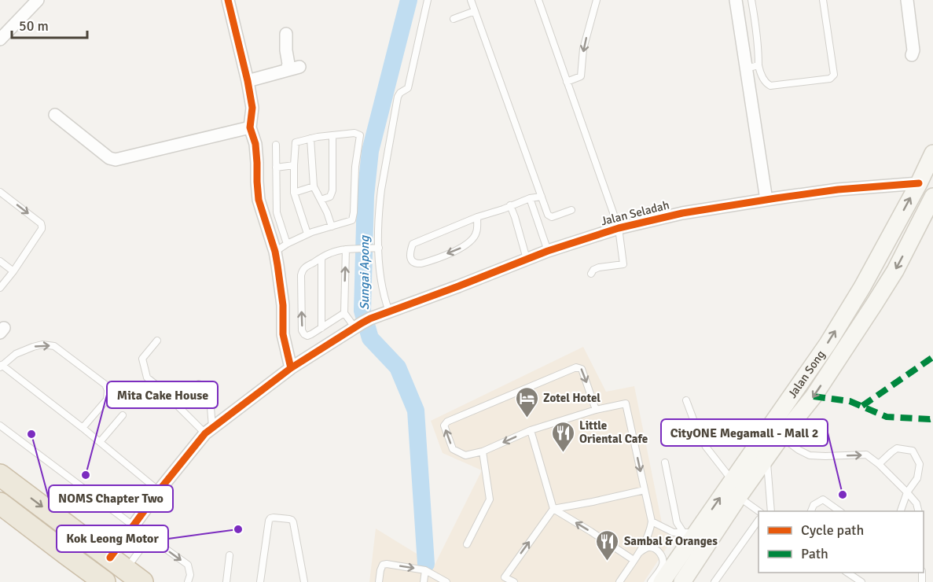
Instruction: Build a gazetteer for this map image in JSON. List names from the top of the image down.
{
  "streets": {
    "main road": ["Jalan Song"],
    "street": ["Jalan Seladah"]
  },
  "crossings": [
    ["Jalan Seladah", "Jalan Song"]
  ],
  "water": ["Sungai Apong"],
  "places": {
    "hotel": ["Zotel Hotel"],
    "other": [
      "NOMS Chapter Two",
      "Mita Cake House",
      "CityONE Megamall - Mall 2",
      "Kok Leong Motor"
    ],
    "restaurant": ["Little Oriental Cafe", "Sambal & Oranges"]
  },
  "legend": ["Cycle path", "Path"],
  "scale_bar": "50 m"
}
